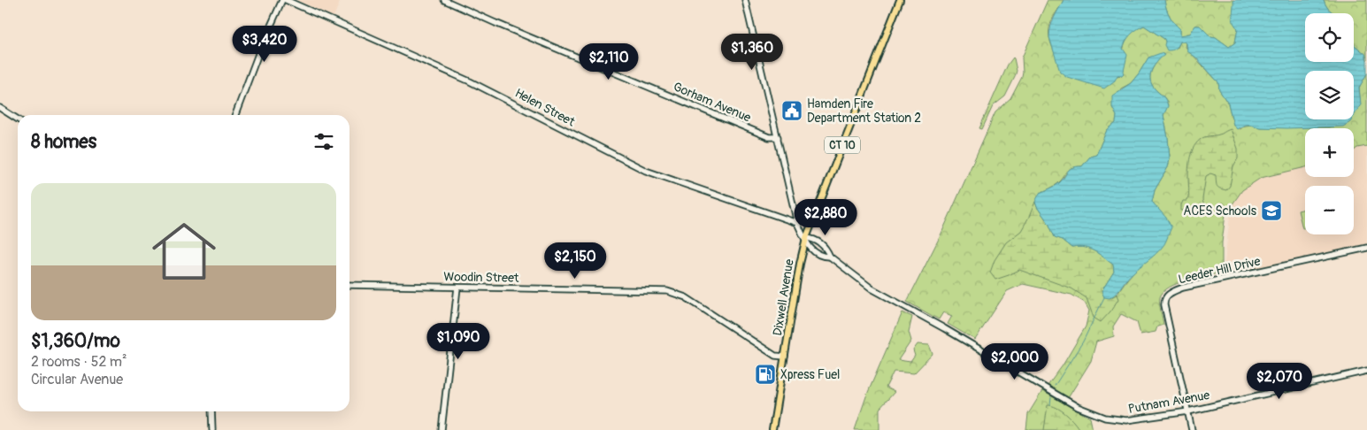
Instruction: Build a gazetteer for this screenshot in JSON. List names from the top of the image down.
{
  "streets": {
    "main road": [
      "Gorham Avenue",
      "Helen Street",
      "CT 10",
      "Leeder Hill Drive",
      "Woodin Street",
      "Dixwell Avenue",
      "Putnam Avenue"
    ]
  },
  "crossings": [
    ["Leeder Hill Drive", "Putnam Avenue"],
    ["Woodin Street", "Dixwell Avenue"],
    ["Dixwell Avenue", "Putnam Avenue"]
  ],
  "places": {
    "public building": ["Hamden Fire Department Station 2"],
    "school or university": ["ACES Schools"],
    "fuel station": ["Xpress Fuel"]
  },
  "page": {
    "map_buttons": ["+", "−"],
    "price": [
      "$3,420",
      "$1,360",
      "$2,110",
      "$2,880",
      "$2,150",
      "$1,090",
      "$2,000",
      "$2,070"
    ],
    "heading": "8 homes",
    "list": [
      {
        "name": "$1,360/mo",
        "note": "2 rooms · 52 m² · Circular Avenue"
      }
    ]
  }
}
